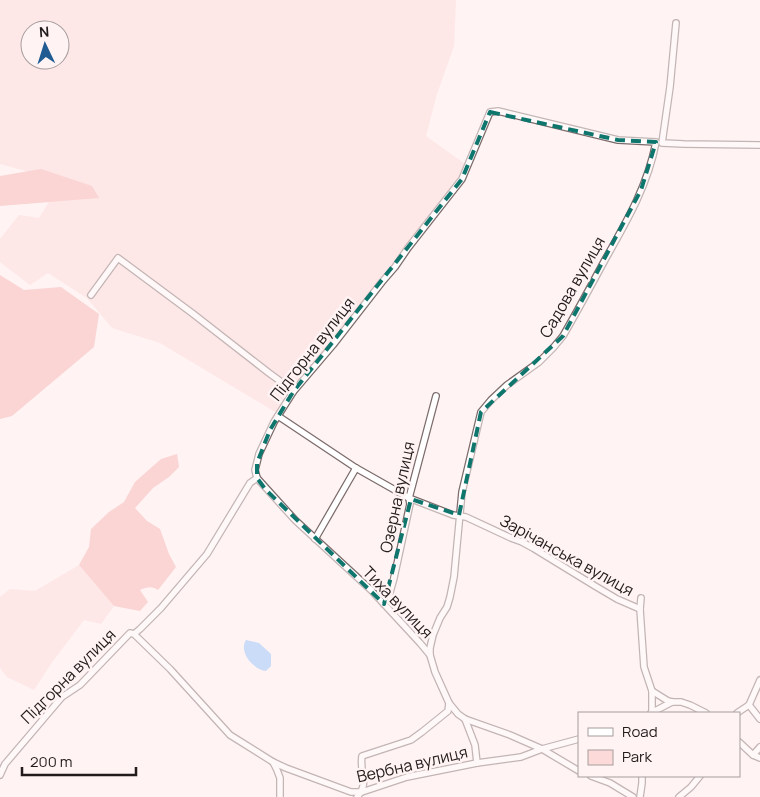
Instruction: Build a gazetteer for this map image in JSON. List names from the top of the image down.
{
  "streets": {
    "street": [
      "Садова вулиця",
      "Підгорна вулиця",
      "Озерна вулиця",
      "Зарічанська вулиця",
      "Тиха вулиця",
      "Вербна вулиця"
    ]
  },
  "crossings": [
    ["Садова вулиця", "Підгорна вулиця"],
    ["Садова вулиця", "Зарічанська вулиця"],
    ["Садова вулиця", "Тиха вулиця"],
    ["Підгорна вулиця", "Зарічанська вулиця"],
    ["Підгорна вулиця", "Тиха вулиця"],
    ["Підгорна вулиця", "Вербна вулиця"],
    ["Озерна вулиця", "Зарічанська вулиця"],
    ["Озерна вулиця", "Тиха вулиця"],
    ["Тиха вулиця", "Вербна вулиця"]
  ],
  "legend": ["Road", "Park"],
  "scale_bar": "200 m",
  "north": "top"
}
